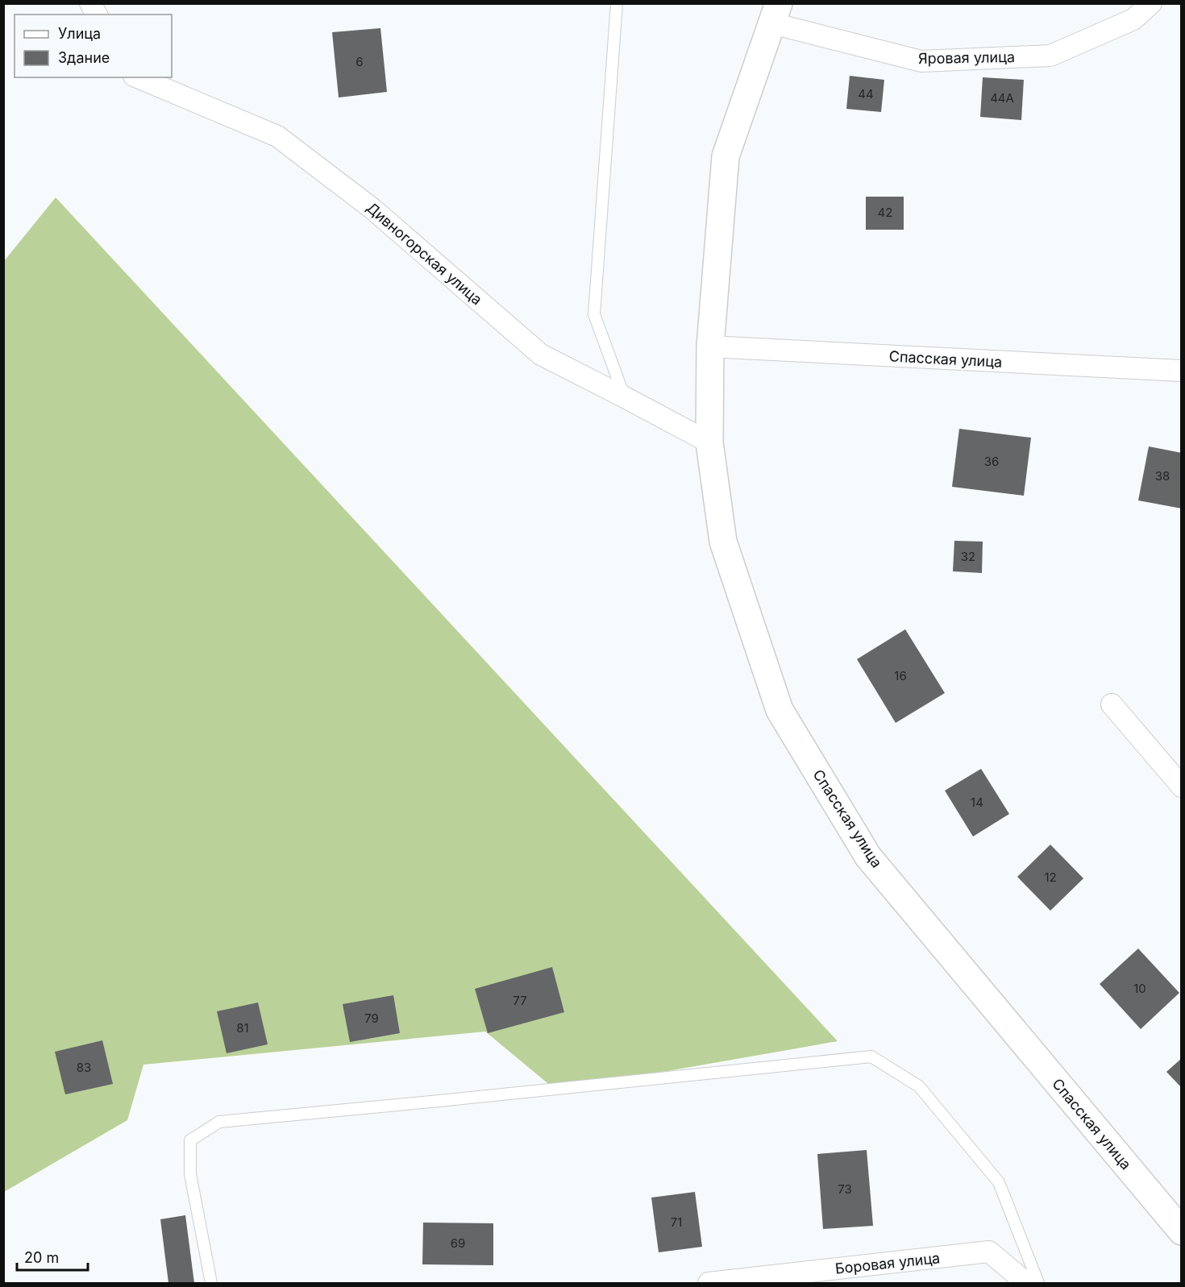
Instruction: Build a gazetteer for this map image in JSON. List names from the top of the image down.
{
  "streets": {
    "street": [
      "Яровая улица",
      "Дивногорская улица",
      "Спасская улица",
      "Боровая улица"
    ]
  },
  "crossings": [
    ["Яровая улица", "Спасская улица"],
    ["Дивногорская улица", "Спасская улица"]
  ],
  "house_numbers": [
    "6",
    "44",
    "44А",
    "42",
    "36",
    "38",
    "32",
    "16",
    "14",
    "12",
    "10",
    "77",
    "79",
    "81",
    "83",
    "73",
    "71",
    "69"
  ],
  "legend": ["Улица", "Здание"],
  "scale_bar": "20 m"
}
